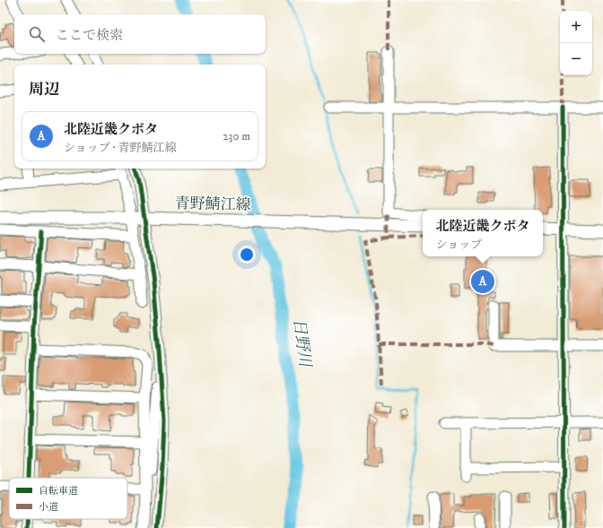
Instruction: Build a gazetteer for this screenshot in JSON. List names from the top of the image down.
{
  "streets": {
    "main road": ["青野鯖江線"]
  },
  "water": ["日野川"],
  "legend": ["自転車道", "小道"],
  "page": {
    "map_buttons": ["+", "−"],
    "search": "ここで検索",
    "heading": "周辺",
    "list": [
      {
        "mark": "A",
        "name": "北陸近畿クボタ",
        "note": "ショップ · 青野鯖江線",
        "value": "230 m"
      }
    ],
    "popup": ["北陸近畿クボタ", "ショップ"],
    "pins": "A"
  }
}
